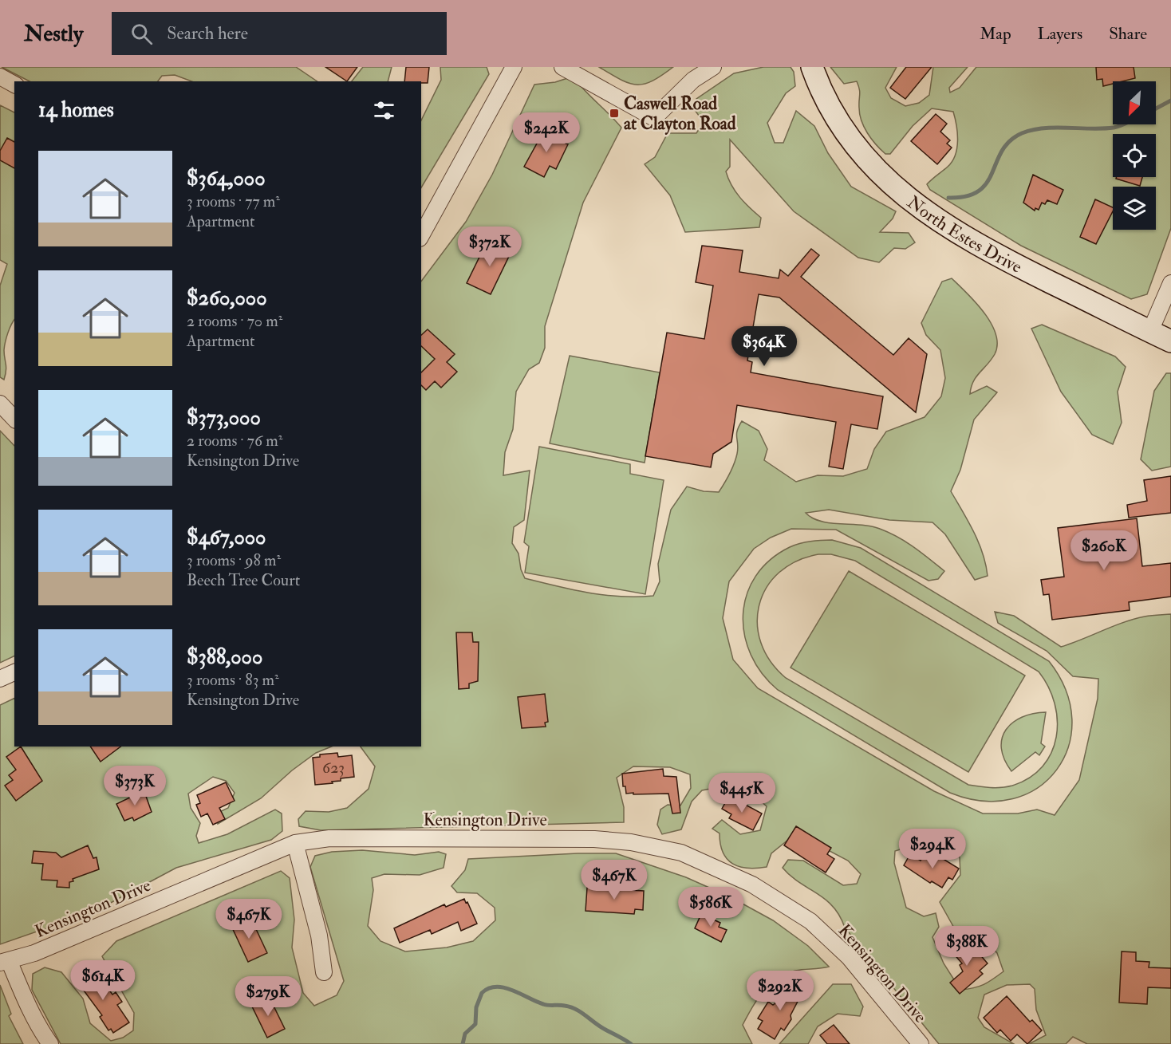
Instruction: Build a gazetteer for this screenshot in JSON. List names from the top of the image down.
{
  "streets": {
    "main road": ["North Estes Drive"],
    "street": ["Kensington Drive"]
  },
  "places": {
    "transit": ["Caswell Road at Clayton Road"]
  },
  "house_numbers": ["623"],
  "north": "bottom left",
  "page": {
    "header": "Nestly",
    "search": "Search here",
    "nav": ["Map", "Layers", "Share"],
    "heading": "14 homes",
    "price": [
      "$242K",
      "$372K",
      "$364K",
      "$260K",
      "$373K",
      "$445K",
      "$294K",
      "$467K",
      "$586K",
      "$467K",
      "$388K",
      "$614K",
      "$292K",
      "$279K"
    ],
    "list": [
      {
        "name": "$364,000",
        "note": "3 rooms · 77 m² · Apartment"
      },
      {
        "name": "$260,000",
        "note": "2 rooms · 70 m² · Apartment"
      },
      {
        "name": "$373,000",
        "note": "2 rooms · 76 m² · Kensington Drive"
      },
      {
        "name": "$467,000",
        "note": "3 rooms · 98 m² · Beech Tree Court"
      },
      {
        "name": "$388,000",
        "note": "3 rooms · 83 m² · Kensington Drive"
      }
    ]
  }
}
